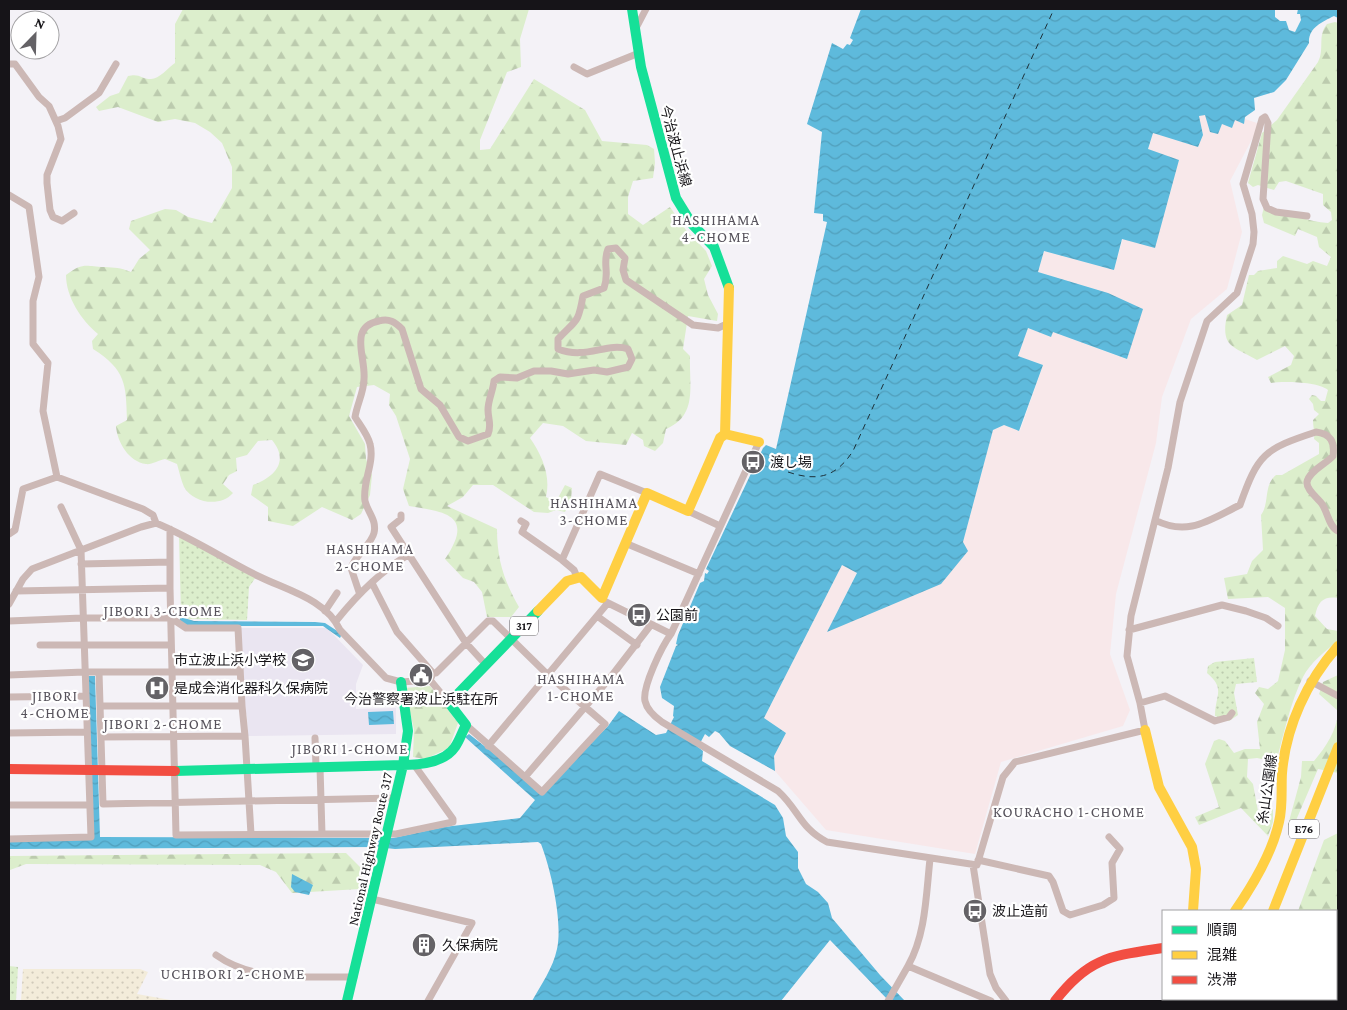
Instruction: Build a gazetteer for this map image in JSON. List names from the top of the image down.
{
  "streets": {
    "main road": [
      "今治波止浜線",
      "317",
      "糸山公園線",
      "E76",
      "National Highway Route 317"
    ]
  },
  "districts": [
    "HASHIHAMA 4-CHOME",
    "HASHIHAMA 3-CHOME",
    "HASHIHAMA 2-CHOME",
    "JIBORI 3-CHOME",
    "HASHIHAMA 1-CHOME",
    "JIBORI 4-CHOME",
    "JIBORI 2-CHOME",
    "JIBORI 1-CHOME",
    "KOURACHO 1-CHOME",
    "UCHIBORI 2-CHOME"
  ],
  "places": {
    "bus stop": ["渡し場", "公園前", "波止造前"],
    "school or university": ["市立波止浜小学校"],
    "public building": ["今治警察署波止浜駐在所"],
    "hospital": ["是成会消化器科久保病院"],
    "building": ["久保病院"]
  },
  "legend": ["順調", "混雑", "渋滞"],
  "north": "top right"
}
